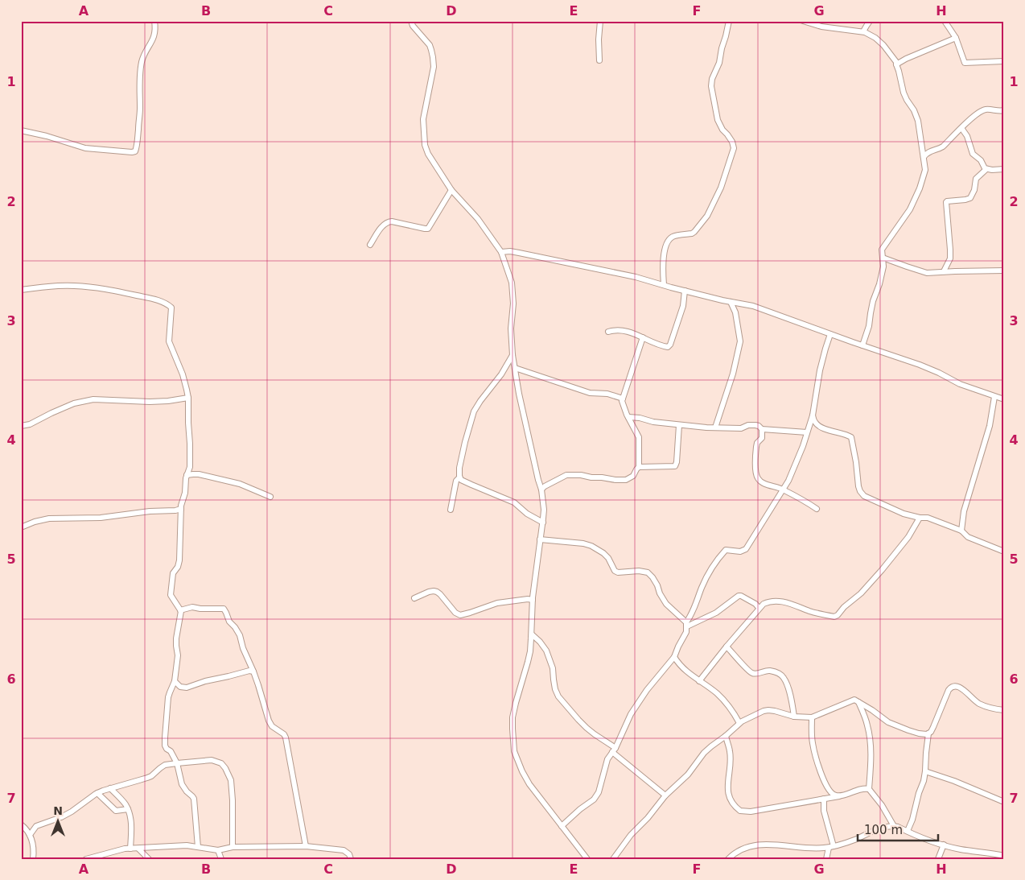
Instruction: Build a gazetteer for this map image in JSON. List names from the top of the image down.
{
  "scale_bar": "100 m",
  "north": "top",
  "grid": {
    "columns": [
      "A",
      "B",
      "C",
      "D",
      "E",
      "F",
      "G",
      "H"
    ],
    "rows": [
      "1",
      "2",
      "3",
      "4",
      "5",
      "6",
      "7"
    ]
  }
}
